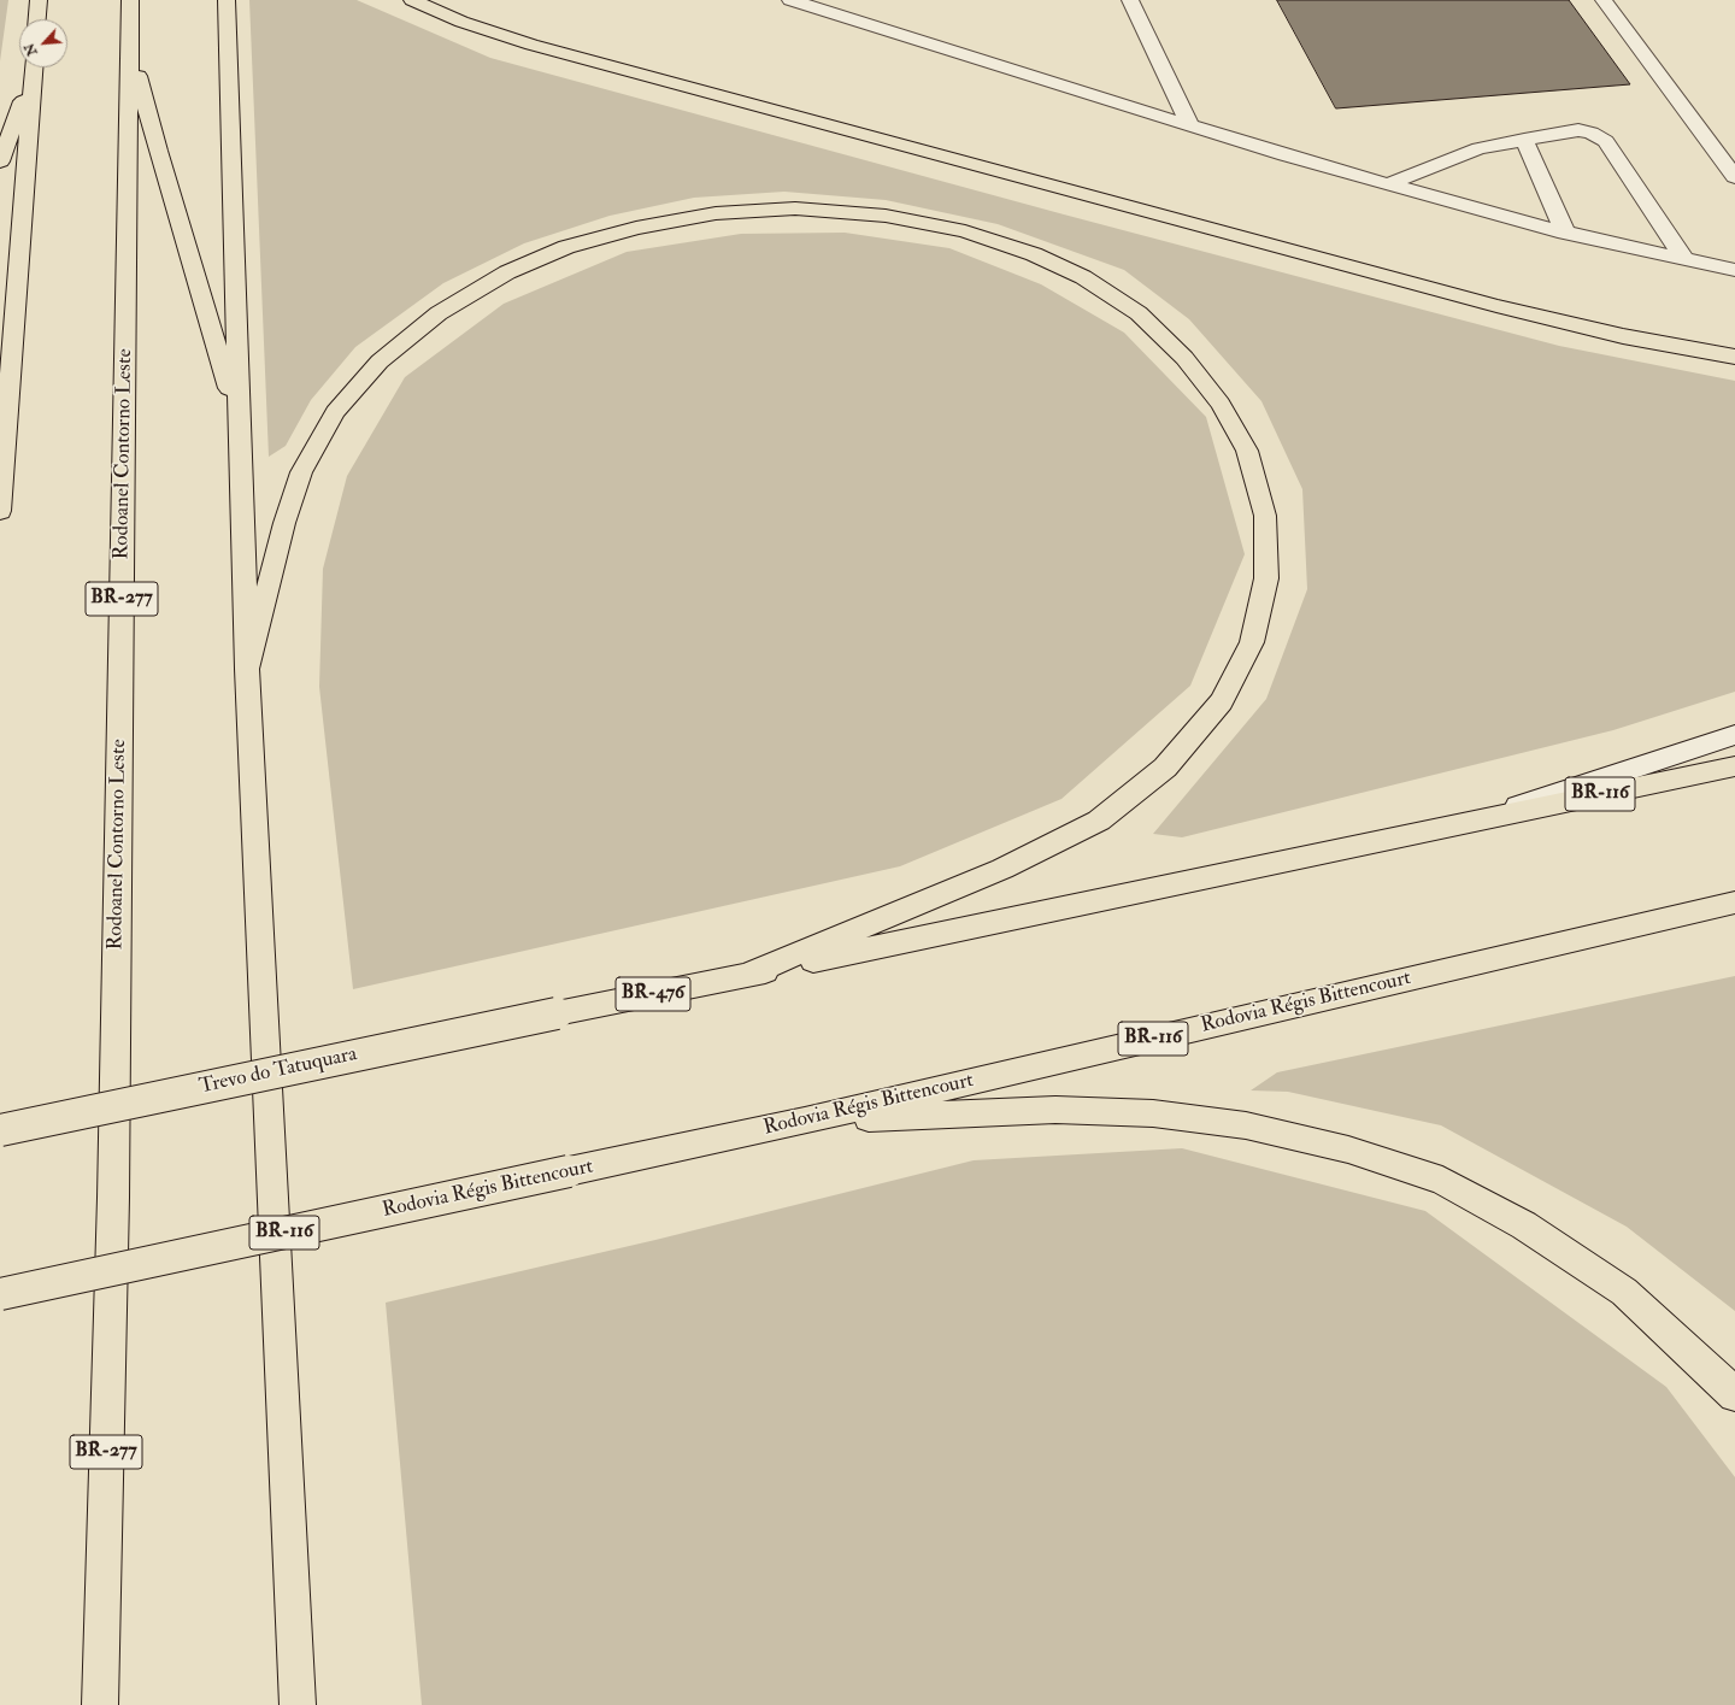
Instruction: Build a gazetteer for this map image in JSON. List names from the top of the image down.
{
  "streets": {
    "highway": [
      "Rodoanel Contorno Leste",
      "BR-277",
      "BR-116",
      "BR-476",
      "Rodovia Régis Bittencourt",
      "Trevo do Tatuquara"
    ]
  },
  "crossings": [
    ["BR-116", "Trevo do Tatuquara"]
  ],
  "north": "bottom left"
}
